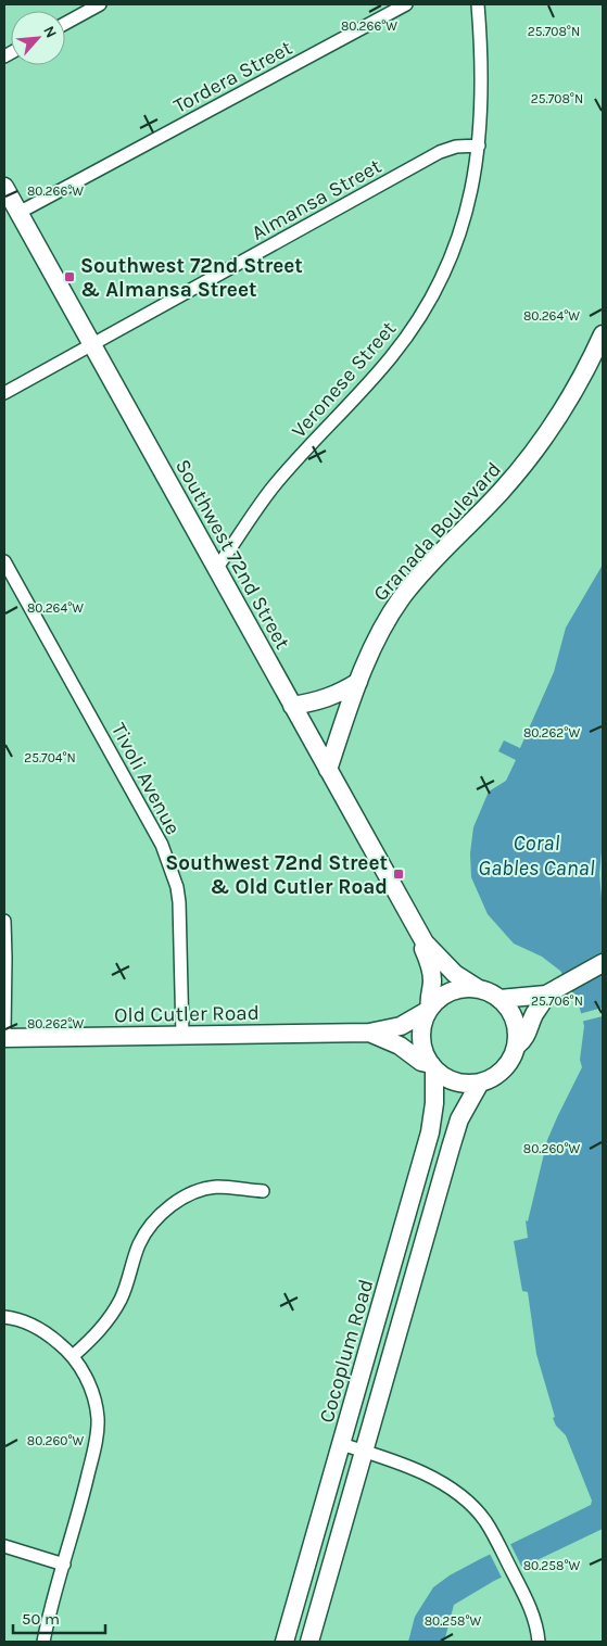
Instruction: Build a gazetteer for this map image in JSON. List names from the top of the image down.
{
  "streets": {
    "main road": [
      "Granada Boulevard",
      "Southwest 72nd Street",
      "Old Cutler Road",
      "Cocoplum Road"
    ],
    "street": [
      "Tordera Street",
      "Almansa Street",
      "Veronese Street",
      "Tivoli Avenue"
    ]
  },
  "crossings": [
    ["Tordera Street", "Southwest 72nd Street"],
    ["Almansa Street", "Veronese Street"],
    ["Almansa Street", "Southwest 72nd Street"],
    ["Veronese Street", "Southwest 72nd Street"],
    ["Granada Boulevard", "Southwest 72nd Street"],
    ["Southwest 72nd Street", "Old Cutler Road"],
    ["Southwest 72nd Street", "Cocoplum Road"],
    ["Tivoli Avenue", "Old Cutler Road"],
    ["Old Cutler Road", "Cocoplum Road"]
  ],
  "water": ["Coral Gables Canal"],
  "places": {
    "transit": ["Southwest 72nd Street & Almansa Street", "Southwest 72nd Street & Old Cutler Road"]
  },
  "scale_bar": "50 m",
  "north": "top right",
  "coordinates": [
    "80.266°W",
    "25.708°N",
    "80.264°W",
    "80.262°W",
    "25.704°N",
    "25.706°N",
    "80.260°W",
    "80.258°W"
  ]
}
